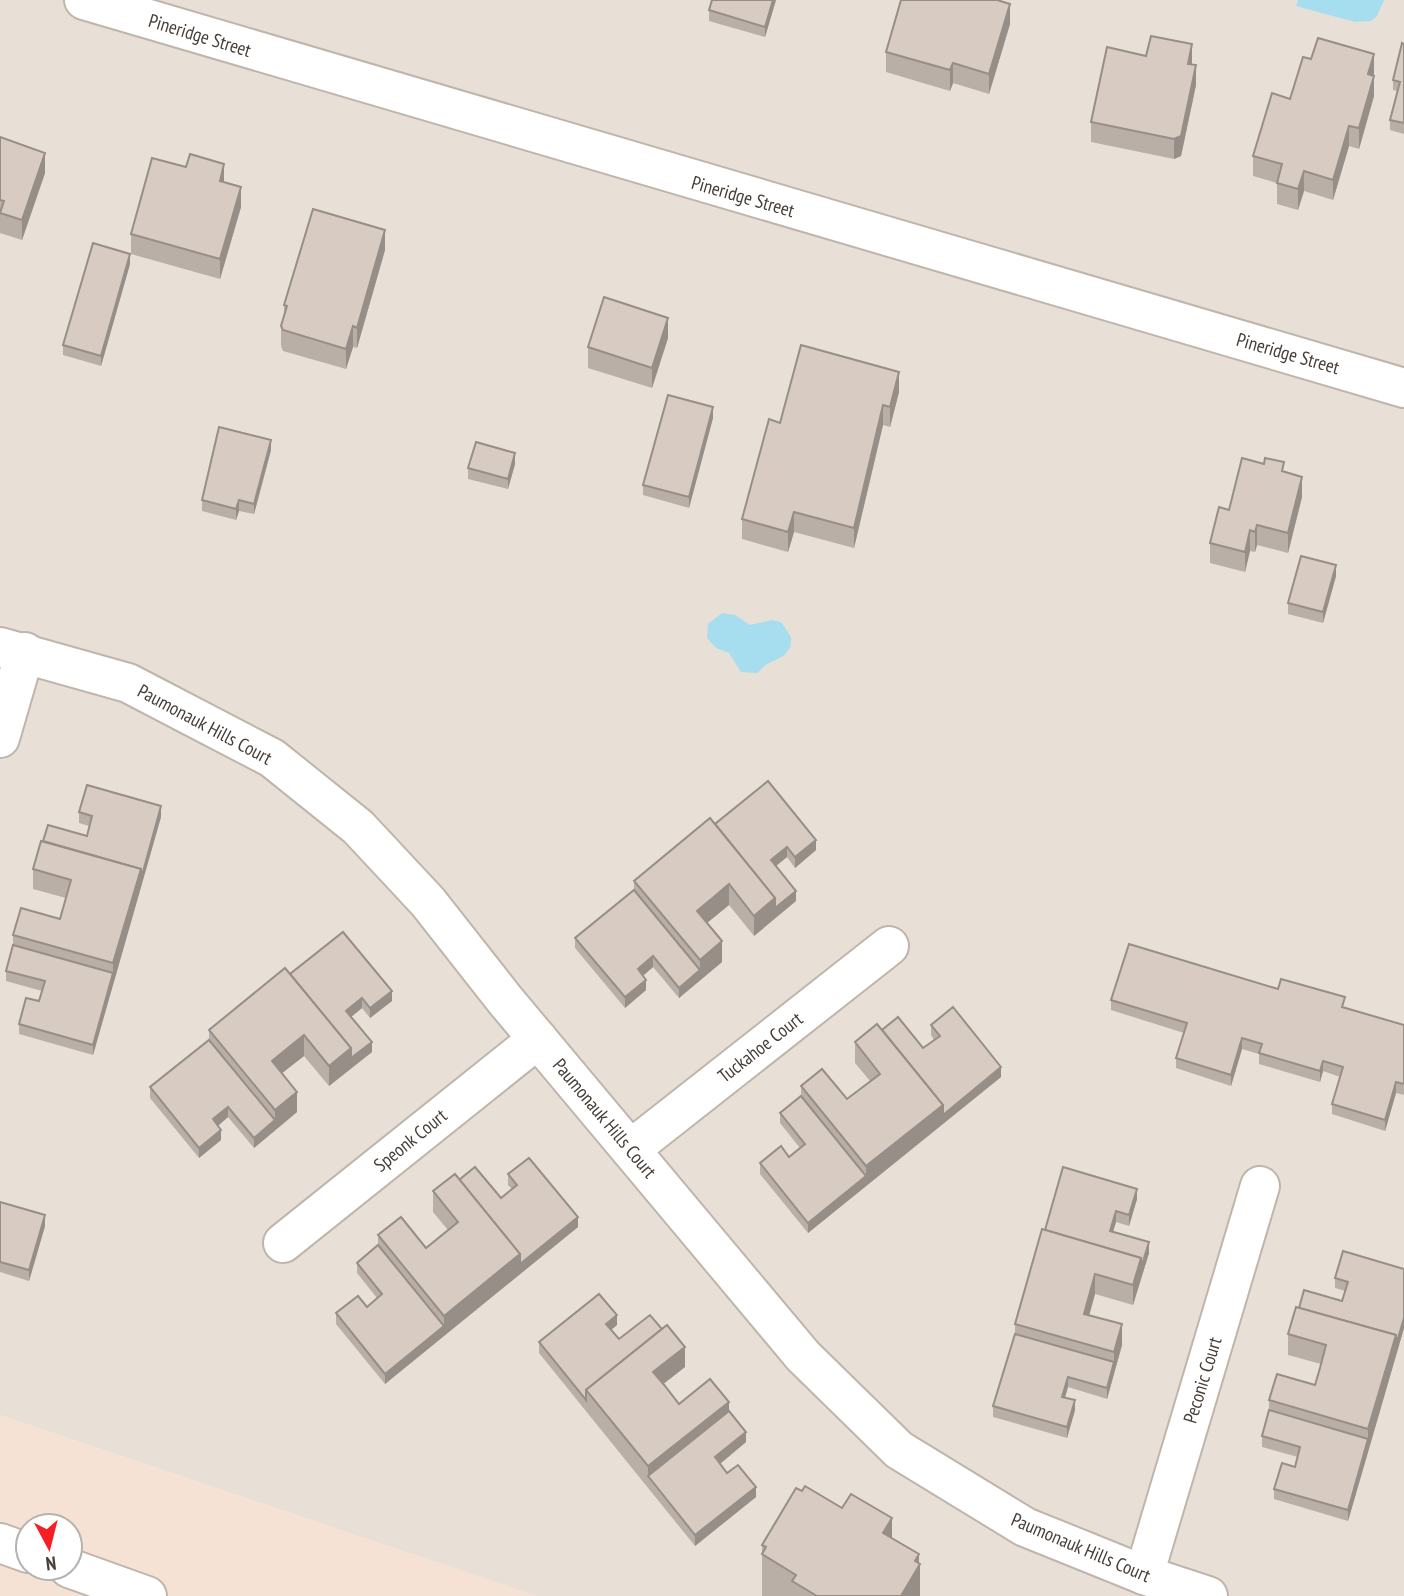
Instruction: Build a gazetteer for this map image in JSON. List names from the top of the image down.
{
  "streets": {
    "street": [
      "Pineridge Street",
      "Paumonauk Hills Court",
      "Tuckahoe Court",
      "Speonk Court",
      "Peconic Court"
    ]
  },
  "crossings": [
    ["Paumonauk Hills Court", "Tuckahoe Court"],
    ["Paumonauk Hills Court", "Speonk Court"],
    ["Paumonauk Hills Court", "Peconic Court"]
  ],
  "north": "bottom"
}
